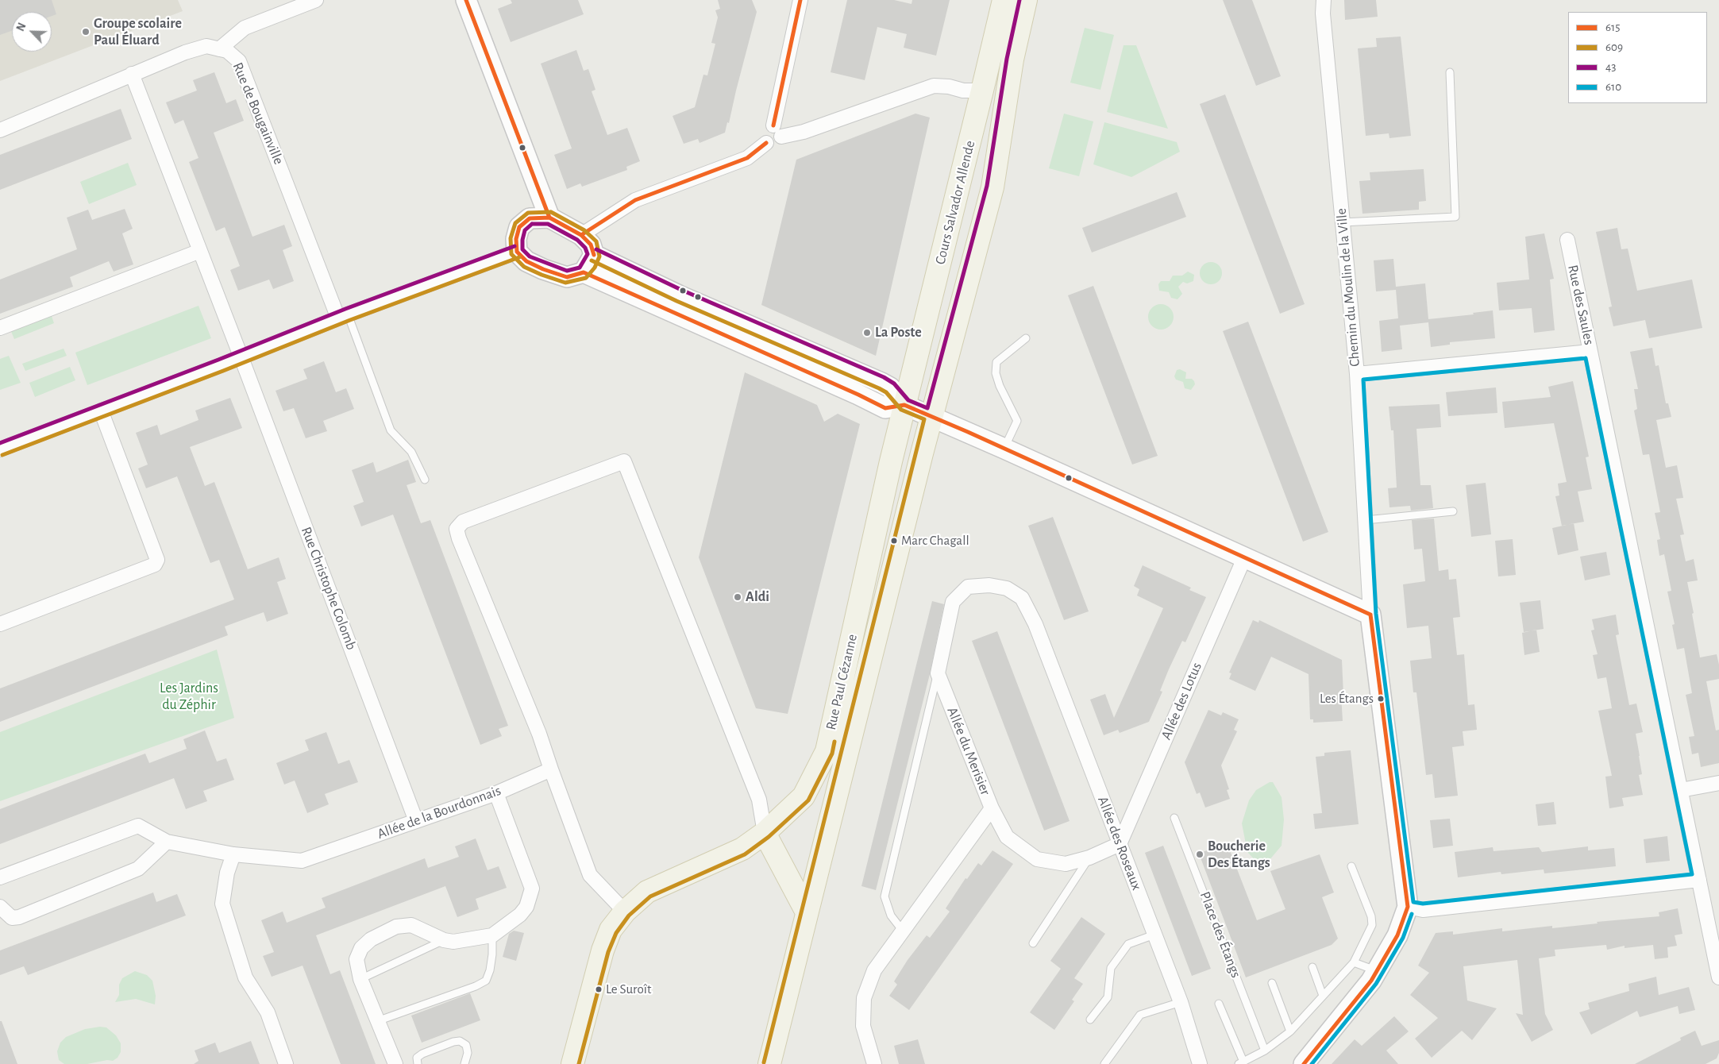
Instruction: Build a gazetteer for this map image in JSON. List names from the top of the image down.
{
  "streets": {
    "main road": ["Cours Salvador Allende", "Rue Paul Cézanne"],
    "street": [
      "Rue de Bougainville",
      "Chemin du Moulin de la Ville",
      "Rue des Saules",
      "Rue Christophe Colomb",
      "Allée des Lotus",
      "Allée du Merisier",
      "Allée de la Bourdonnais",
      "Allée des Roseaux"
    ],
    "lane": ["Place des Étangs"]
  },
  "crossings": [
    ["Rue de Bougainville", "Rue Christophe Colomb"],
    ["Cours Salvador Allende", "Rue Paul Cézanne"],
    ["Rue Christophe Colomb", "Allée de la Bourdonnais"],
    ["Allée des Lotus", "Allée des Roseaux"],
    ["Allée du Merisier", "Allée des Roseaux"]
  ],
  "parks": ["Les Jardins du Zéphir"],
  "places": [
    "Groupe scolaire Paul Éluard",
    "La Poste",
    "Marc Chagall",
    "Aldi",
    "Les Étangs",
    "Boucherie Des Étangs",
    "Le Suroît"
  ],
  "lines": [
    "transit line 615",
    "transit line 43",
    "transit line 609",
    "transit line 610"
  ],
  "legend": [
    "615",
    "609",
    "43",
    "610"
  ],
  "north": "top left"
}
